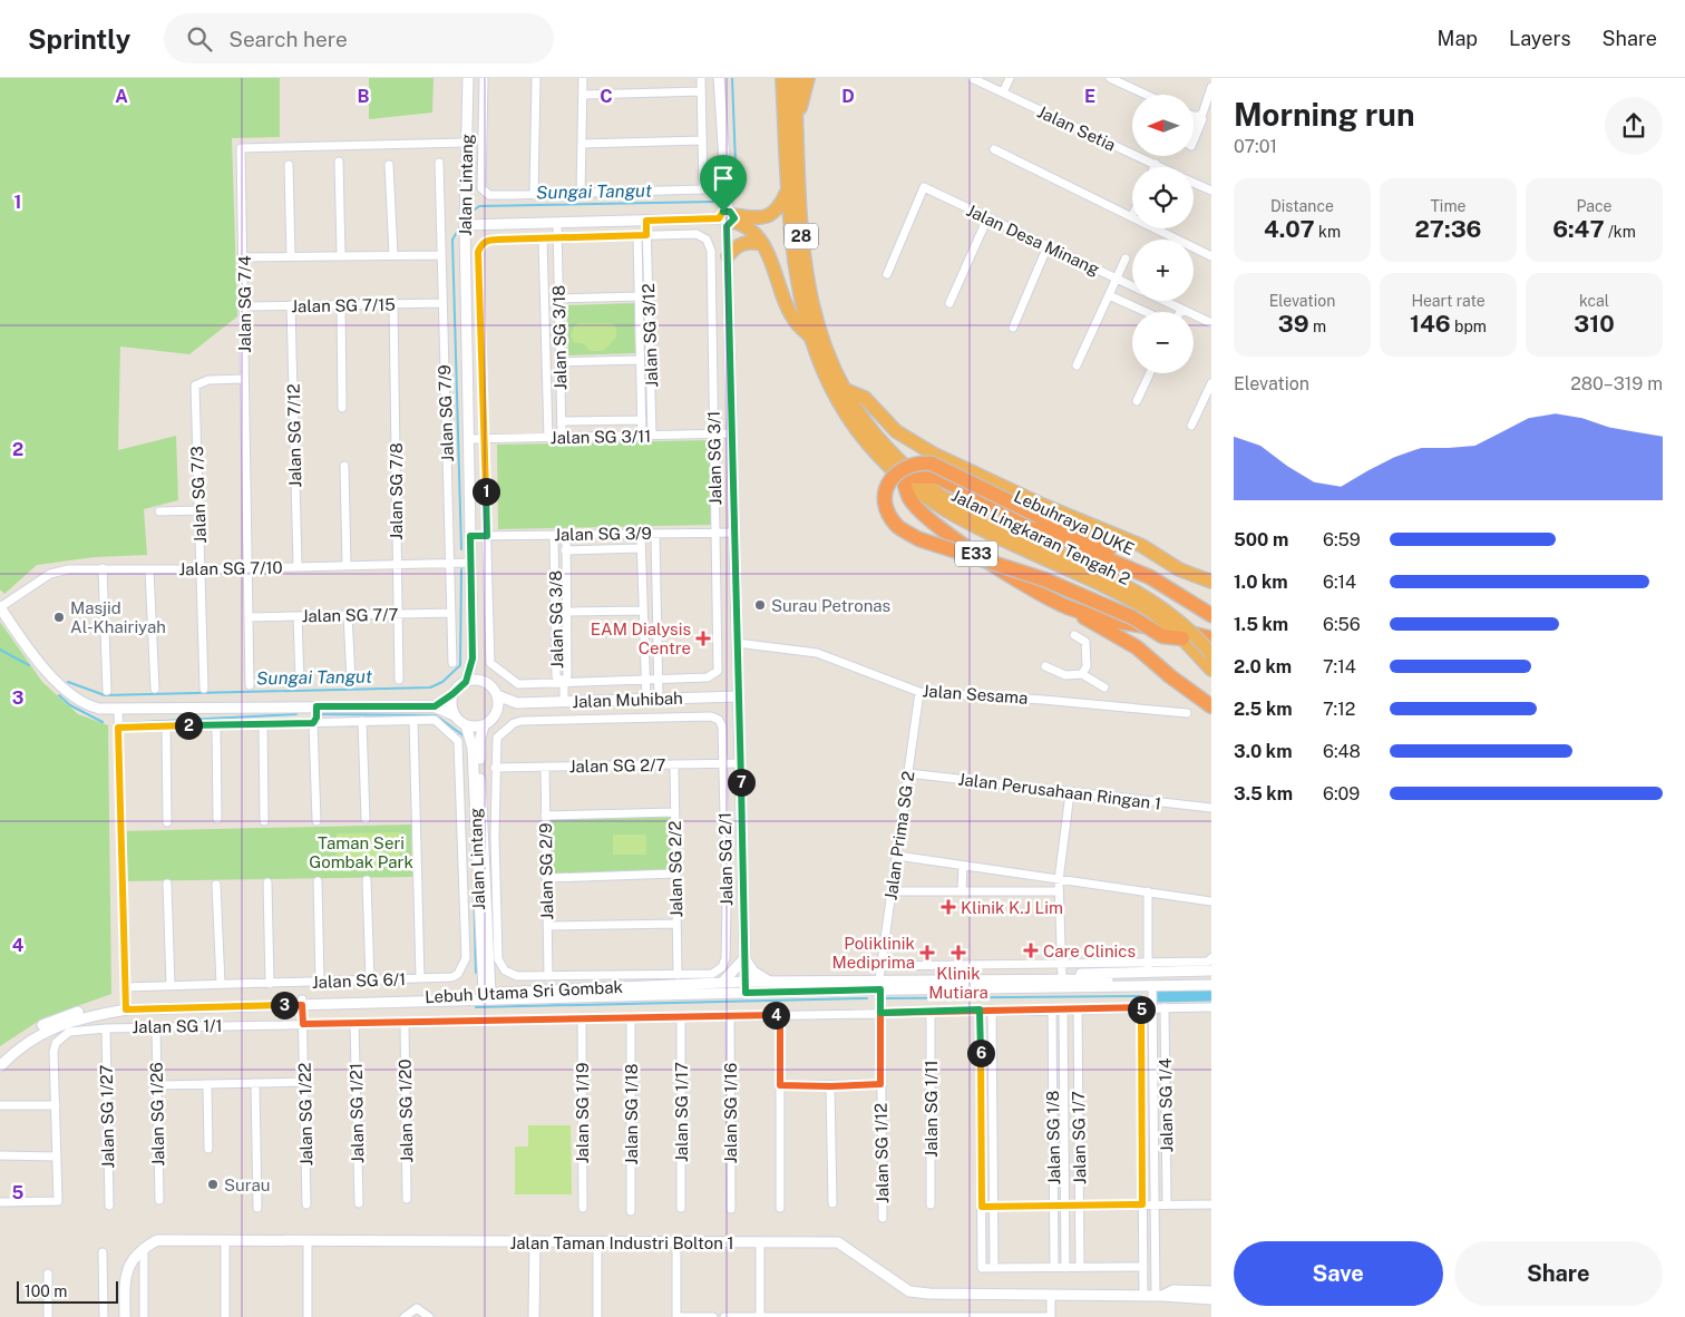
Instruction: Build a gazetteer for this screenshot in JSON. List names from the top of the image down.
{
  "streets": {
    "highway": [
      "28",
      "Lebuhraya DUKE",
      "Jalan Lingkaran Tengah 2",
      "E33"
    ],
    "street": [
      "Jalan Setia",
      "Jalan Lintang",
      "Jalan Desa Minang",
      "Jalan SG 7/4",
      "Jalan SG 7/15",
      "Jalan SG 3/12",
      "Jalan SG 3/18",
      "Jalan SG 7/9",
      "Jalan SG 7/12",
      "Jalan SG 3/11",
      "Jalan SG 3/1",
      "Jalan SG 7/8",
      "Jalan SG 7/3",
      "Jalan SG 3/9",
      "Jalan SG 7/10",
      "Jalan SG 7/7",
      "Jalan SG 3/8",
      "Jalan Sesama",
      "Jalan Muhibah",
      "Jalan SG 2/7",
      "Jalan Perusahaan Ringan 1",
      "Jalan Prima SG 2",
      "Jalan SG 2/1",
      "Jalan SG 2/2",
      "Jalan SG 2/9",
      "Jalan SG 6/1",
      "Lebuh Utama Sri Gombak",
      "Jalan SG 1/1",
      "Jalan SG 1/4",
      "Jalan SG 1/11",
      "Jalan SG 1/20",
      "Jalan SG 1/17",
      "Jalan SG 1/21",
      "Jalan SG 1/19",
      "Jalan SG 1/16",
      "Jalan SG 1/26",
      "Jalan SG 1/22",
      "Jalan SG 1/18",
      "Jalan SG 1/27",
      "Jalan SG 1/8",
      "Jalan SG 1/7",
      "Jalan SG 1/12",
      "Jalan Taman Industri Bolton 1"
    ]
  },
  "crossings": [
    ["Jalan Lintang", "Jalan SG 7/4"],
    ["Jalan Lintang", "Jalan SG 3/11"],
    ["Jalan Lintang", "Jalan SG 3/9"],
    ["Jalan Lintang", "Jalan SG 7/10"],
    ["Jalan Lintang", "Jalan Muhibah"],
    ["Jalan Lintang", "Lebuh Utama Sri Gombak"],
    ["Jalan SG 7/4", "Jalan SG 7/15"],
    ["Jalan SG 7/4", "Jalan SG 7/3"],
    ["Jalan SG 7/4", "Jalan SG 7/10"],
    ["Jalan SG 7/4", "Jalan SG 7/7"],
    ["Jalan SG 7/15", "Jalan SG 7/9"],
    ["Jalan SG 7/15", "Jalan SG 7/12"],
    ["Jalan SG 7/15", "Jalan SG 7/8"],
    ["Jalan SG 3/12", "Jalan SG 3/11"],
    ["Jalan SG 3/12", "Jalan SG 3/1"],
    ["Jalan SG 3/18", "Jalan SG 3/11"],
    ["Jalan SG 7/9", "Jalan SG 7/10"],
    ["Jalan SG 7/9", "Jalan SG 7/7"],
    ["Jalan SG 7/12", "Jalan SG 7/10"],
    ["Jalan SG 3/11", "Jalan SG 3/1"],
    ["Jalan SG 3/1", "Jalan SG 3/9"],
    ["Jalan SG 7/8", "Jalan SG 7/10"],
    ["Jalan SG 7/8", "Jalan SG 7/7"],
    ["Jalan SG 7/3", "Jalan SG 7/10"],
    ["Lebuhraya DUKE", "Jalan Lingkaran Tengah 2"],
    ["Lebuhraya DUKE", "E33"],
    ["Jalan SG 3/9", "Jalan SG 3/8"],
    ["Jalan Lingkaran Tengah 2", "E33"],
    ["Jalan SG 3/8", "Jalan Muhibah"],
    ["Jalan Sesama", "Jalan Prima SG 2"],
    ["Jalan SG 2/7", "Jalan SG 2/1"],
    ["Jalan SG 2/7", "Jalan SG 2/2"],
    ["Jalan SG 2/7", "Jalan SG 2/9"],
    ["Jalan Perusahaan Ringan 1", "Jalan Prima SG 2"],
    ["Jalan Prima SG 2", "Lebuh Utama Sri Gombak"],
    ["Jalan Prima SG 2", "Jalan SG 1/12"],
    ["Jalan SG 2/1", "Jalan SG 2/2"],
    ["Lebuh Utama Sri Gombak", "Jalan SG 1/4"],
    ["Lebuh Utama Sri Gombak", "Jalan SG 1/12"],
    ["Jalan SG 1/1", "Jalan SG 1/4"],
    ["Jalan SG 1/1", "Jalan SG 1/11"],
    ["Jalan SG 1/1", "Jalan SG 1/20"],
    ["Jalan SG 1/1", "Jalan SG 1/17"],
    ["Jalan SG 1/1", "Jalan SG 1/21"],
    ["Jalan SG 1/1", "Jalan SG 1/19"],
    ["Jalan SG 1/1", "Jalan SG 1/16"],
    ["Jalan SG 1/1", "Jalan SG 1/26"],
    ["Jalan SG 1/1", "Jalan SG 1/22"],
    ["Jalan SG 1/1", "Jalan SG 1/18"],
    ["Jalan SG 1/1", "Jalan SG 1/27"],
    ["Jalan SG 1/1", "Jalan SG 1/8"],
    ["Jalan SG 1/1", "Jalan SG 1/7"],
    ["Jalan SG 1/1", "Jalan SG 1/12"],
    ["Jalan SG 1/4", "Jalan Taman Industri Bolton 1"]
  ],
  "water": ["Sungai Tangut"],
  "parks": ["Taman Seri Gombak Park"],
  "places": {
    "other": ["Surau Petronas", "Masjid Al-Khairiyah", "Surau"],
    "health": [
      "EAM Dialysis Centre",
      "Klinik K.J Lim",
      "Care Clinics",
      "Poliklinik Mediprima",
      "Klinik Mutiara"
    ]
  },
  "scale_bar": "100 m",
  "north": "left",
  "page": {
    "header": "Sprintly",
    "search": "Search here",
    "nav": ["Map", "Layers", "Share"],
    "heading": ["Morning run", "07:01"],
    "map_buttons": ["+", "−"],
    "stats": [
      ["Distance", "4.07 km"],
      ["Time", "27:36"],
      ["Pace", "6:47 /km"],
      ["Elevation", "39 m"],
      ["Heart rate", "146 bpm"],
      ["kcal", "310"]
    ],
    "chart": ["Elevation", "280–319 m"],
    "pins": [
      "1",
      "2",
      "7",
      "3",
      "5",
      "4",
      "6"
    ],
    "list": [
      {
        "name": "500 m",
        "note": "6:59"
      },
      {
        "name": "1.0 km",
        "note": "6:14"
      },
      {
        "name": "1.5 km",
        "note": "6:56"
      },
      {
        "name": "2.0 km",
        "note": "7:14"
      },
      {
        "name": "2.5 km",
        "note": "7:12"
      },
      {
        "name": "3.0 km",
        "note": "6:48"
      },
      {
        "name": "3.5 km",
        "note": "6:09"
      }
    ],
    "buttons": ["Save", "Share"],
    "scale": "100 m"
  },
  "grid": {
    "columns": [
      "A",
      "B",
      "C",
      "D",
      "E"
    ],
    "rows": [
      "1",
      "2",
      "3",
      "4",
      "5"
    ]
  }
}
